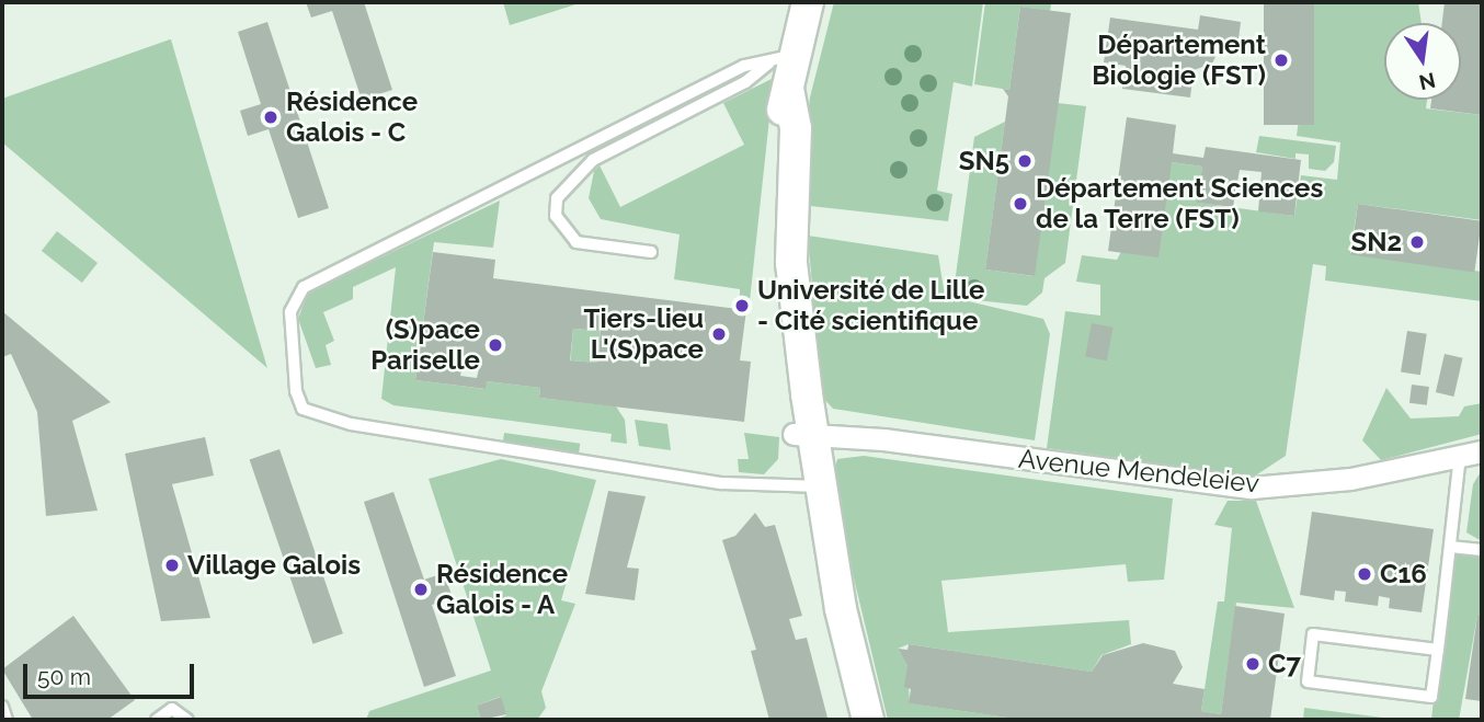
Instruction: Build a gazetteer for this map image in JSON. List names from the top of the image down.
{
  "streets": {
    "street": ["Avenue Mendeleiev"]
  },
  "places": [
    "Département Biologie (FST)",
    "Résidence Galois - C",
    "SN5",
    "Département Sciences de la Terre (FST)",
    "SN2",
    "Université de Lille ‐ Cité scientifique",
    "Tiers-lieu L'(S)pace",
    "(S)pace Pariselle",
    "Village Galois",
    "C16",
    "Résidence Galois - A",
    "C7"
  ],
  "scale_bar": "50 m",
  "north": "bottom"
}
